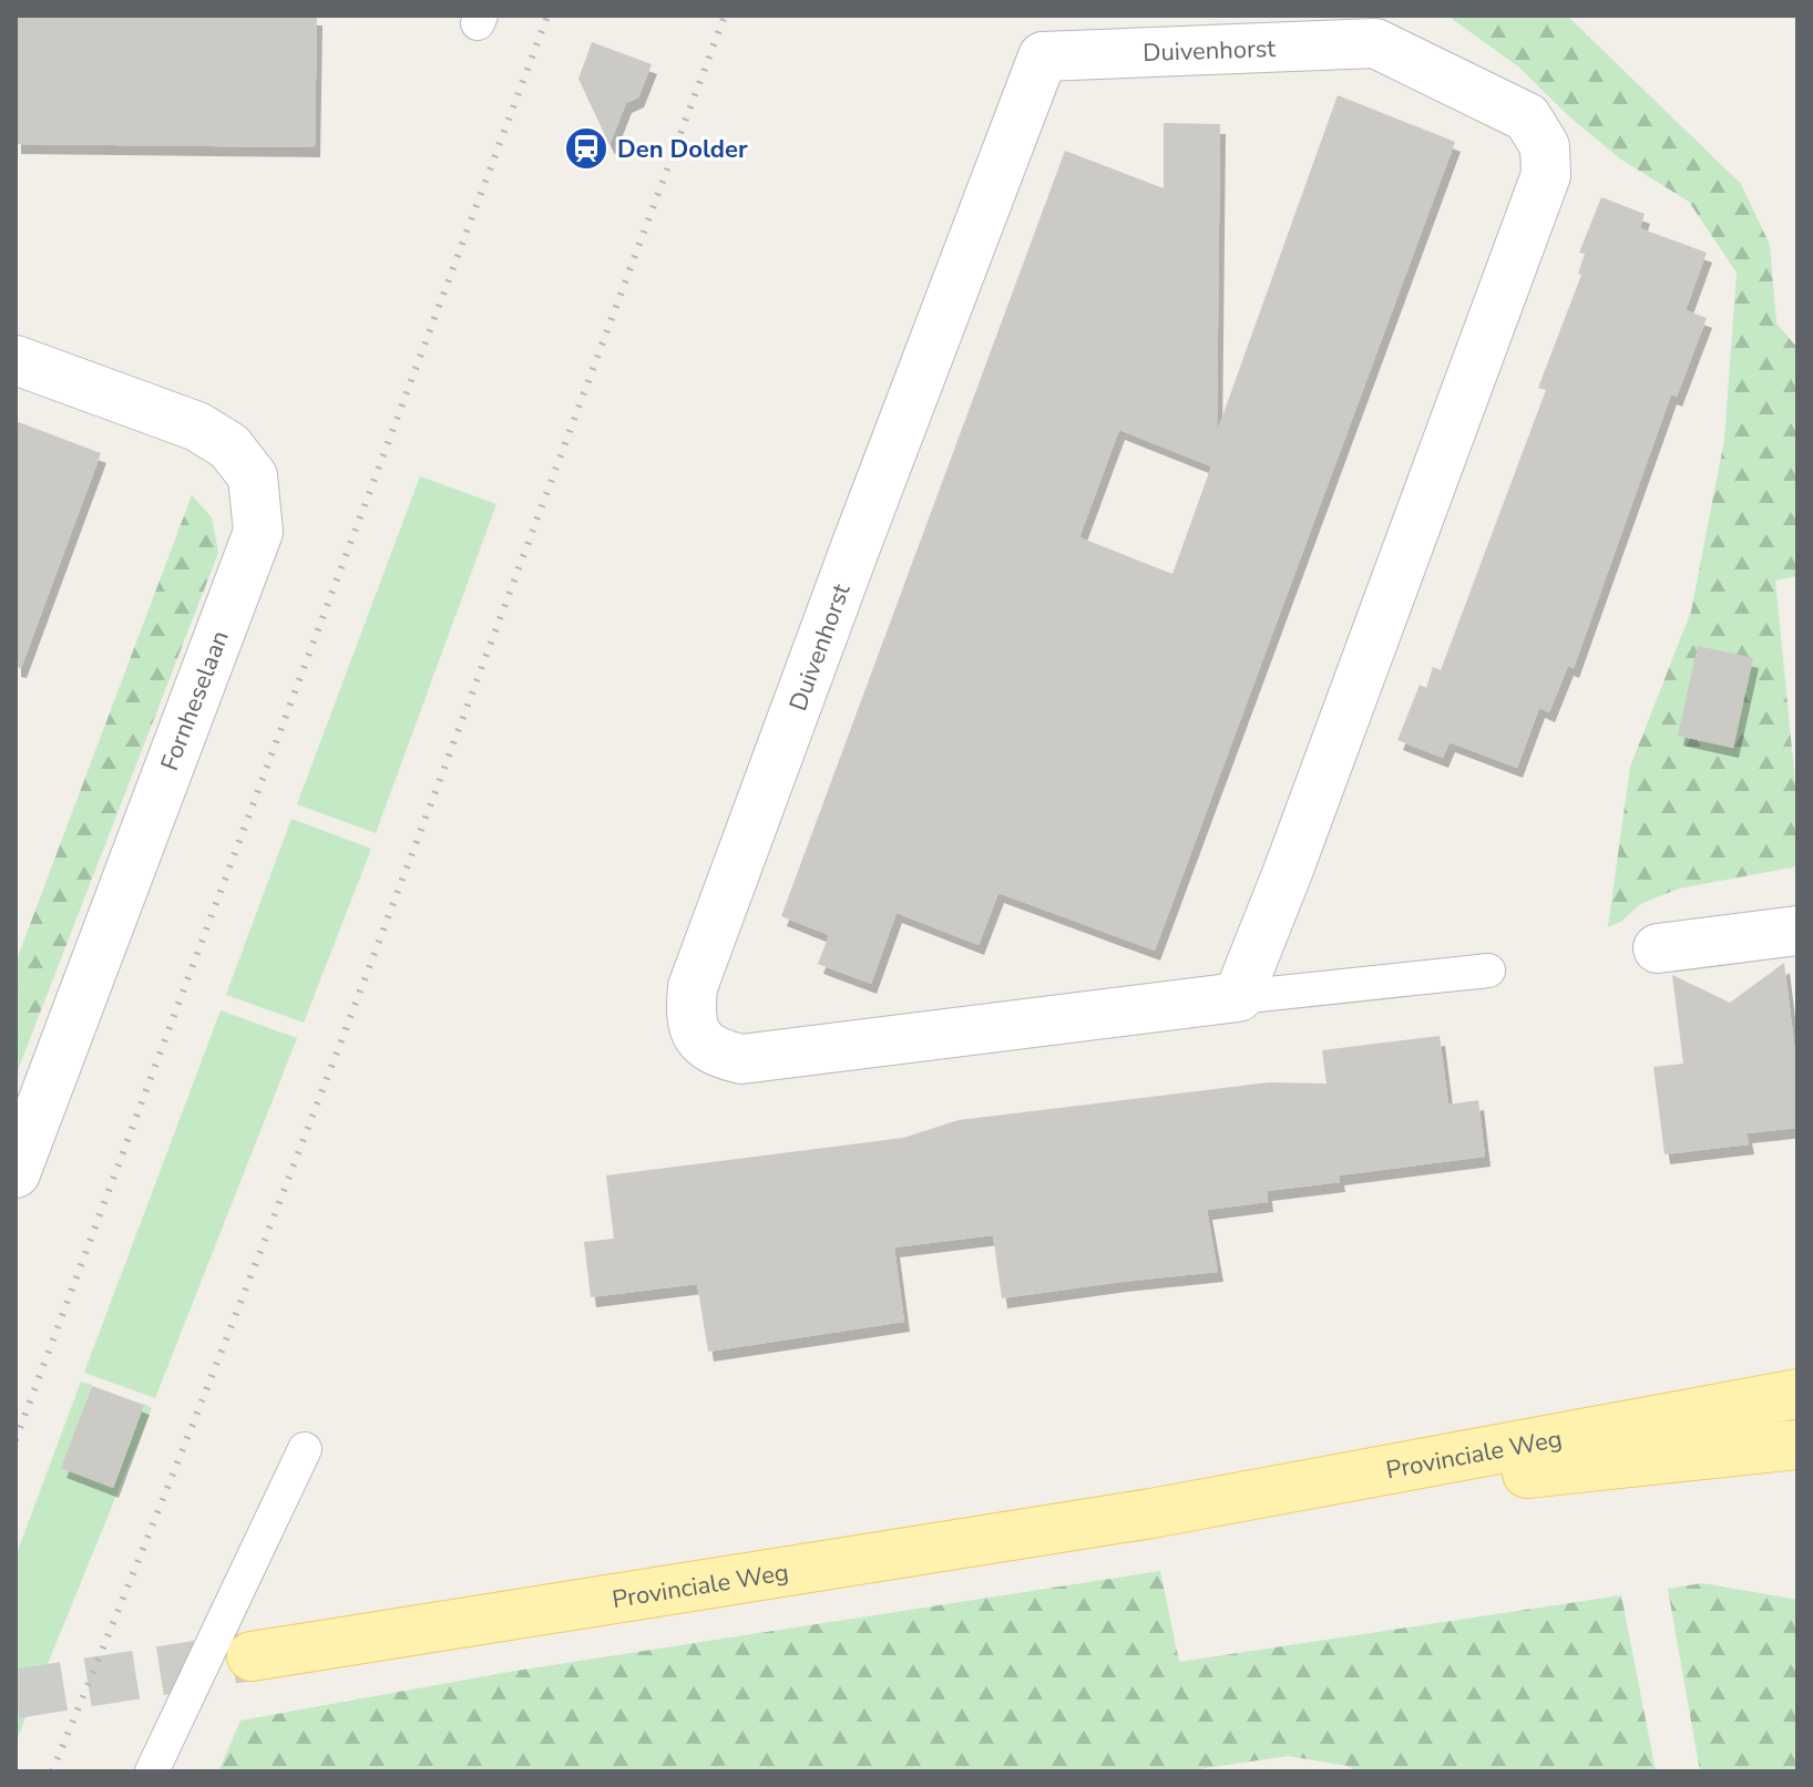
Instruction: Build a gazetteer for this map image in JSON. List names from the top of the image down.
{
  "streets": {
    "main road": ["Provinciale Weg"],
    "street": ["Duivenhorst", "Fornheselaan"]
  },
  "places": {
    "station": ["Den Dolder"]
  }
}
